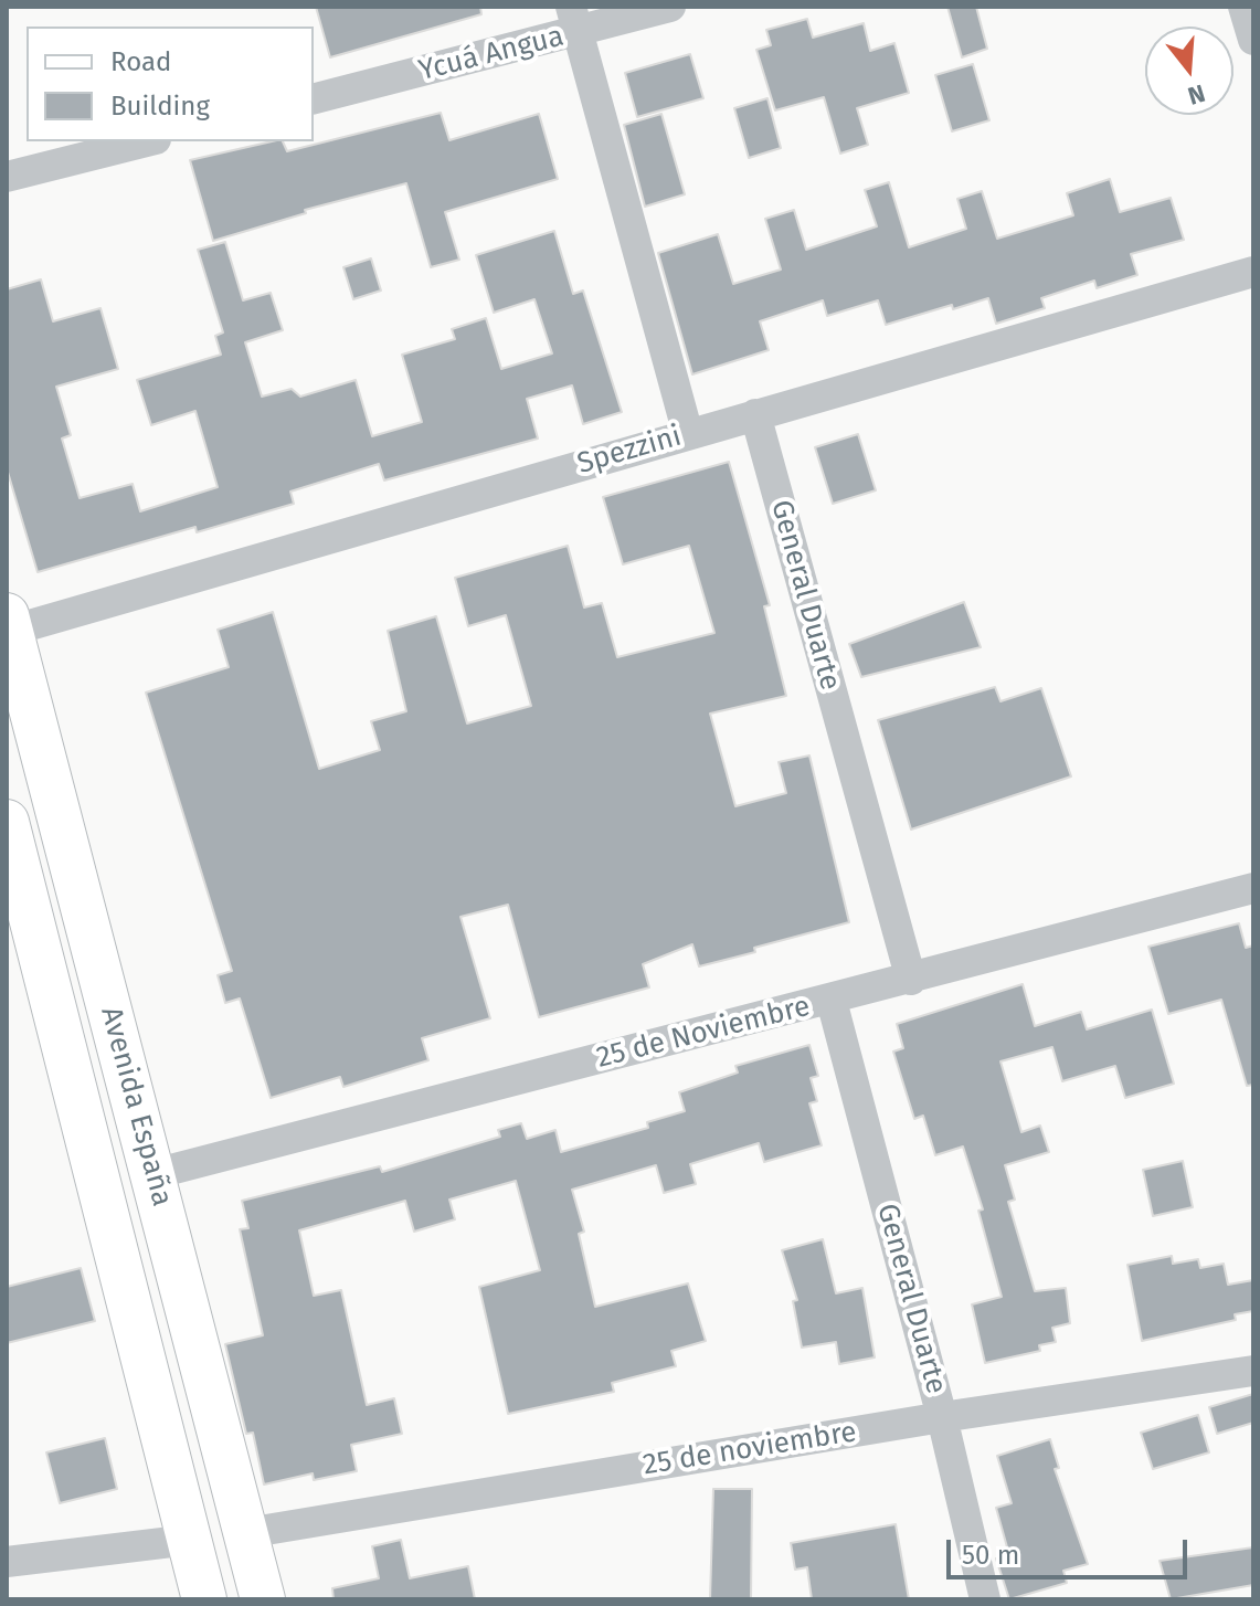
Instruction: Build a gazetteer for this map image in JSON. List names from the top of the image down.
{
  "streets": {
    "street": [
      "Ycuá Angua",
      "Spezzini",
      "General Duarte",
      "25 de Noviembre",
      "Avenida España",
      "25 de noviembre"
    ]
  },
  "crossings": [
    ["Spezzini", "General Duarte"],
    ["Spezzini", "Avenida España"],
    ["General Duarte", "25 de Noviembre"],
    ["General Duarte", "25 de noviembre"],
    ["25 de Noviembre", "Avenida España"],
    ["Avenida España", "25 de noviembre"]
  ],
  "legend": ["Road", "Building"],
  "scale_bar": "50 m",
  "north": "bottom"
}
